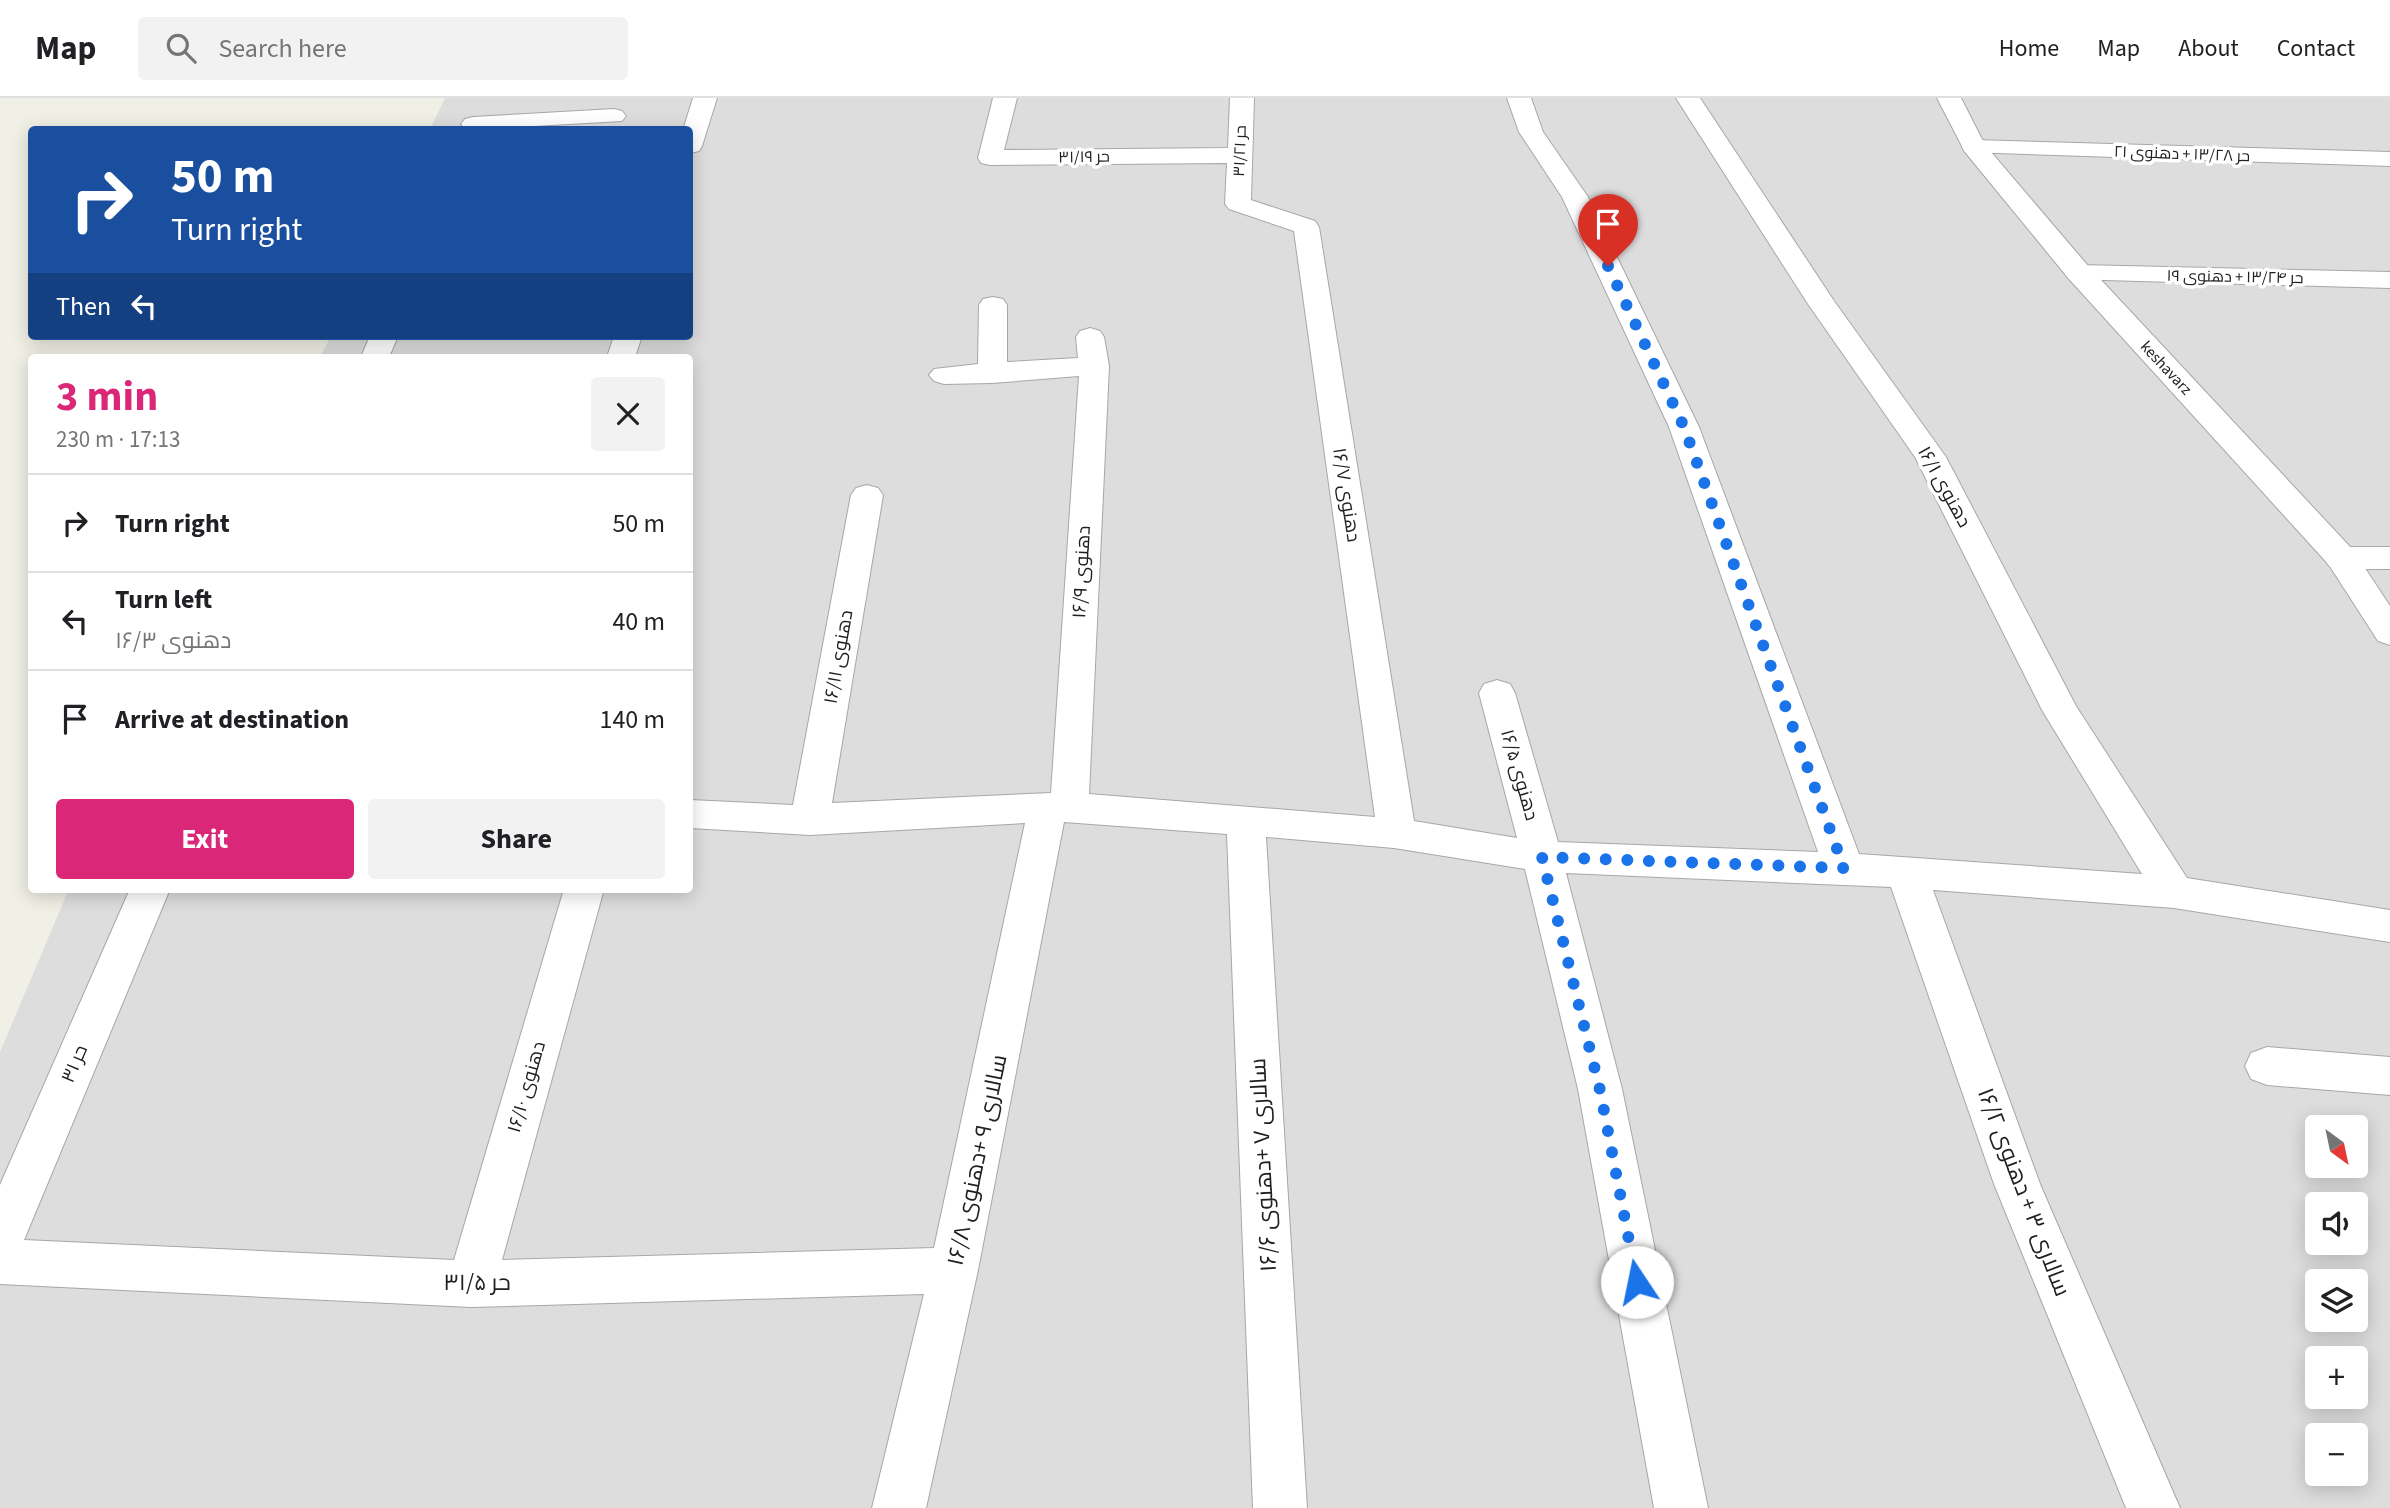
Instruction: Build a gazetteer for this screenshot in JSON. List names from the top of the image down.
{
  "streets": {
    "street": [
      "حر ۳۱/۲۱",
      "حر ۱۳/۲۸ + دهنوی ۲۱",
      "حر ۳۱/۱۹",
      "حر ۱۳/۲۴ + دهنوی ۱۹",
      "keshavarz",
      "دهنوی ۱۶/۱",
      "دهنوی ۱۶/۷",
      "دهنوی ۱۶/۹",
      "دهنوی ۱۶/۱۱",
      "دهنوی ۱۶/۵",
      "حر ۳۱",
      "دهنوی ۱۶/۱۰",
      "سالاری ۹ +دهنوی ۱۶/۸",
      "سالاری ۷ +دهنوی ۱۶/۶",
      "سالاری ۳ + دهنوی ۱۶/۲",
      "حر ۳۱/۵"
    ]
  },
  "crossings": [
    ["حر ۳۱/۲۱", "حر ۳۱/۱۹"],
    ["حر ۳۱/۲۱", "دهنوی ۱۶/۷"],
    ["حر ۱۳/۲۸ + دهنوی ۲۱", "keshavarz"],
    ["حر ۱۳/۲۴ + دهنوی ۱۹", "keshavarz"],
    ["دهنوی ۱۶/۹", "سالاری ۹ +دهنوی ۱۶/۸"],
    ["دهنوی ۱۶/۱۰", "حر ۳۱/۵"],
    ["سالاری ۹ +دهنوی ۱۶/۸", "حر ۳۱/۵"]
  ],
  "north": "bottom right",
  "page": {
    "header": "Map",
    "search": "Search here",
    "nav": [
      "Home",
      "Map",
      "About",
      "Contact"
    ],
    "turn": ["50 m", "Turn right"],
    "then": "Then",
    "heading": ["3 min", "230 m · 17:13"],
    "list": [
      {
        "name": "Turn right",
        "value": "50 m"
      },
      {
        "name": "Turn left",
        "note": "دهنوی ۱۶/۳",
        "value": "40 m"
      },
      {
        "name": "Arrive at destination",
        "value": "140 m"
      }
    ],
    "buttons": ["Exit", "Share"],
    "map_buttons": ["+", "−"]
  }
}
